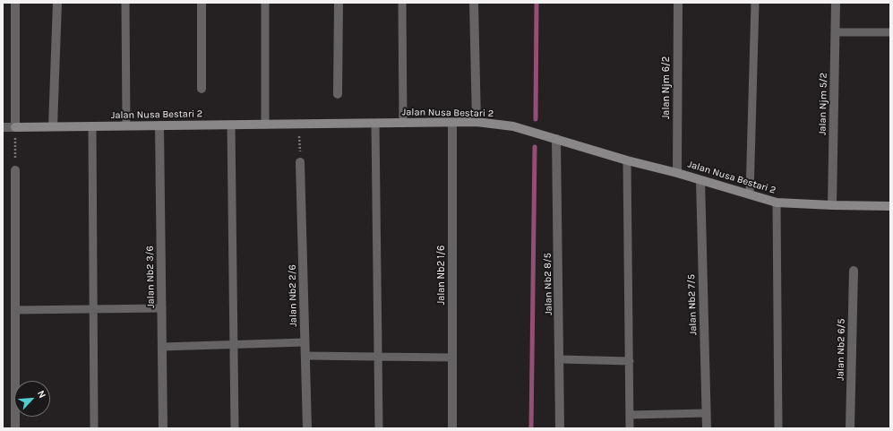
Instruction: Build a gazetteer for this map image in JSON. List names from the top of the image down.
{
  "streets": {
    "street": [
      "Jalan Njm 6/2",
      "Jalan Njm 5/2",
      "Jalan Nusa Bestari 2",
      "Jalan Nb2 1/6",
      "Jalan Nb2 3/6",
      "Jalan Nb2 8/5",
      "Jalan Nb2 2/6",
      "Jalan Nb2 7/5",
      "Jalan Nb2 6/5"
    ]
  },
  "crossings": [
    ["Jalan Njm 6/2", "Jalan Nusa Bestari 2"],
    ["Jalan Njm 5/2", "Jalan Nusa Bestari 2"],
    ["Jalan Nusa Bestari 2", "Jalan Nb2 1/6"],
    ["Jalan Nusa Bestari 2", "Jalan Nb2 3/6"],
    ["Jalan Nusa Bestari 2", "Jalan Nb2 8/5"],
    ["Jalan Nusa Bestari 2", "Jalan Nb2 7/5"]
  ],
  "north": "top right"
}
